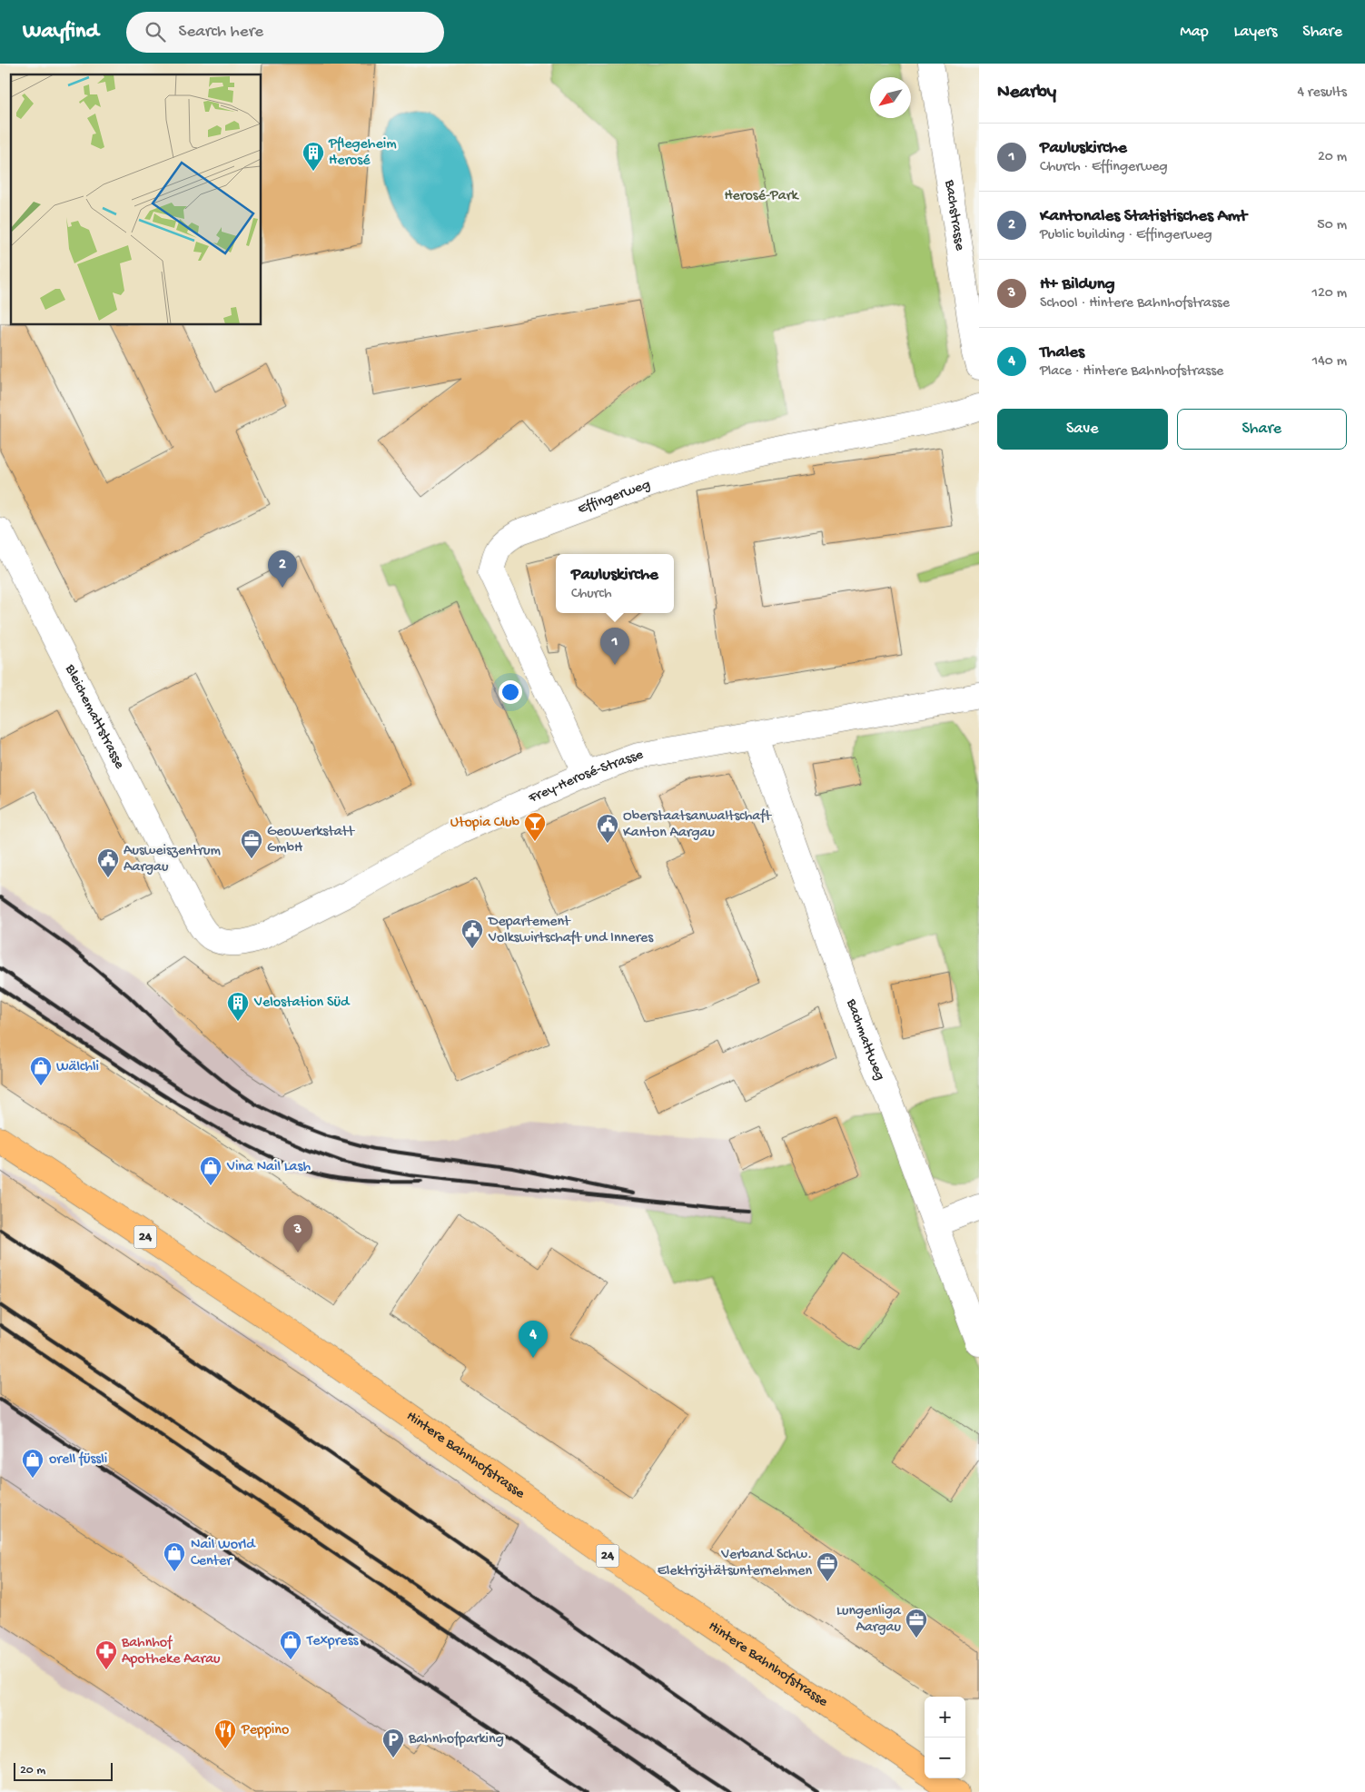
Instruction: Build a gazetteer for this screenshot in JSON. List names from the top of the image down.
{
  "streets": {
    "main road": ["24", "Hintere Bahnhofstrasse"],
    "street": [
      "Bachstrasse",
      "Effingerweg",
      "Bleichemattstrasse",
      "Frey-Herosé-Strasse",
      "Bachmattweg"
    ]
  },
  "crossings": [
    ["Effingerweg", "Frey-Herosé-Strasse"],
    ["Bleichemattstrasse", "Frey-Herosé-Strasse"],
    ["Frey-Herosé-Strasse", "Bachmattweg"]
  ],
  "parks": ["Herosé-Park"],
  "places": {
    "building": ["Pflegeheim Herosé", "Velostation Süd"],
    "bar": ["Utopia Club"],
    "public building": ["Oberstaatsanwaltschaft Kanton Aargau", "Ausweiszentrum Aargau", "Departement Volkswirtschaft und Inneres"],
    "office": ["GeoWerkstatt GmbH", "Verband Schw. Elektrizitätsunternehmen", "Lungenliga Aargau"],
    "shop": [
      "Wälchli",
      "Vina Nail Lash",
      "orell füssli",
      "Nail World Center",
      "Texpress"
    ],
    "pharmacy": ["Bahnhof Apotheke Aarau"],
    "restaurant": ["Peppino"],
    "parking": ["Bahnhofparking"]
  },
  "scale_bar": "20 m",
  "north": "bottom left",
  "page": {
    "header": "Wayfind",
    "search": "Search here",
    "nav": ["Map", "Layers", "Share"],
    "heading": ["Nearby", "4 results"],
    "list": [
      {
        "mark": "1",
        "name": "Pauluskirche",
        "note": "Church · Effingerweg",
        "value": "20 m"
      },
      {
        "mark": "2",
        "name": "Kantonales Statistisches Amt",
        "note": "Public building · Effingerweg",
        "value": "50 m"
      },
      {
        "mark": "3",
        "name": "H+ Bildung",
        "note": "School · Hintere Bahnhofstrasse",
        "value": "120 m"
      },
      {
        "mark": "4",
        "name": "Thales",
        "note": "Place · Hintere Bahnhofstrasse",
        "value": "140 m"
      }
    ],
    "buttons": ["Save", "Share"],
    "pins": [
      "2",
      "1",
      "3",
      "4"
    ],
    "popup": ["Pauluskirche", "Church"],
    "map_buttons": ["+", "−"],
    "scale": "20 m"
  }
}
